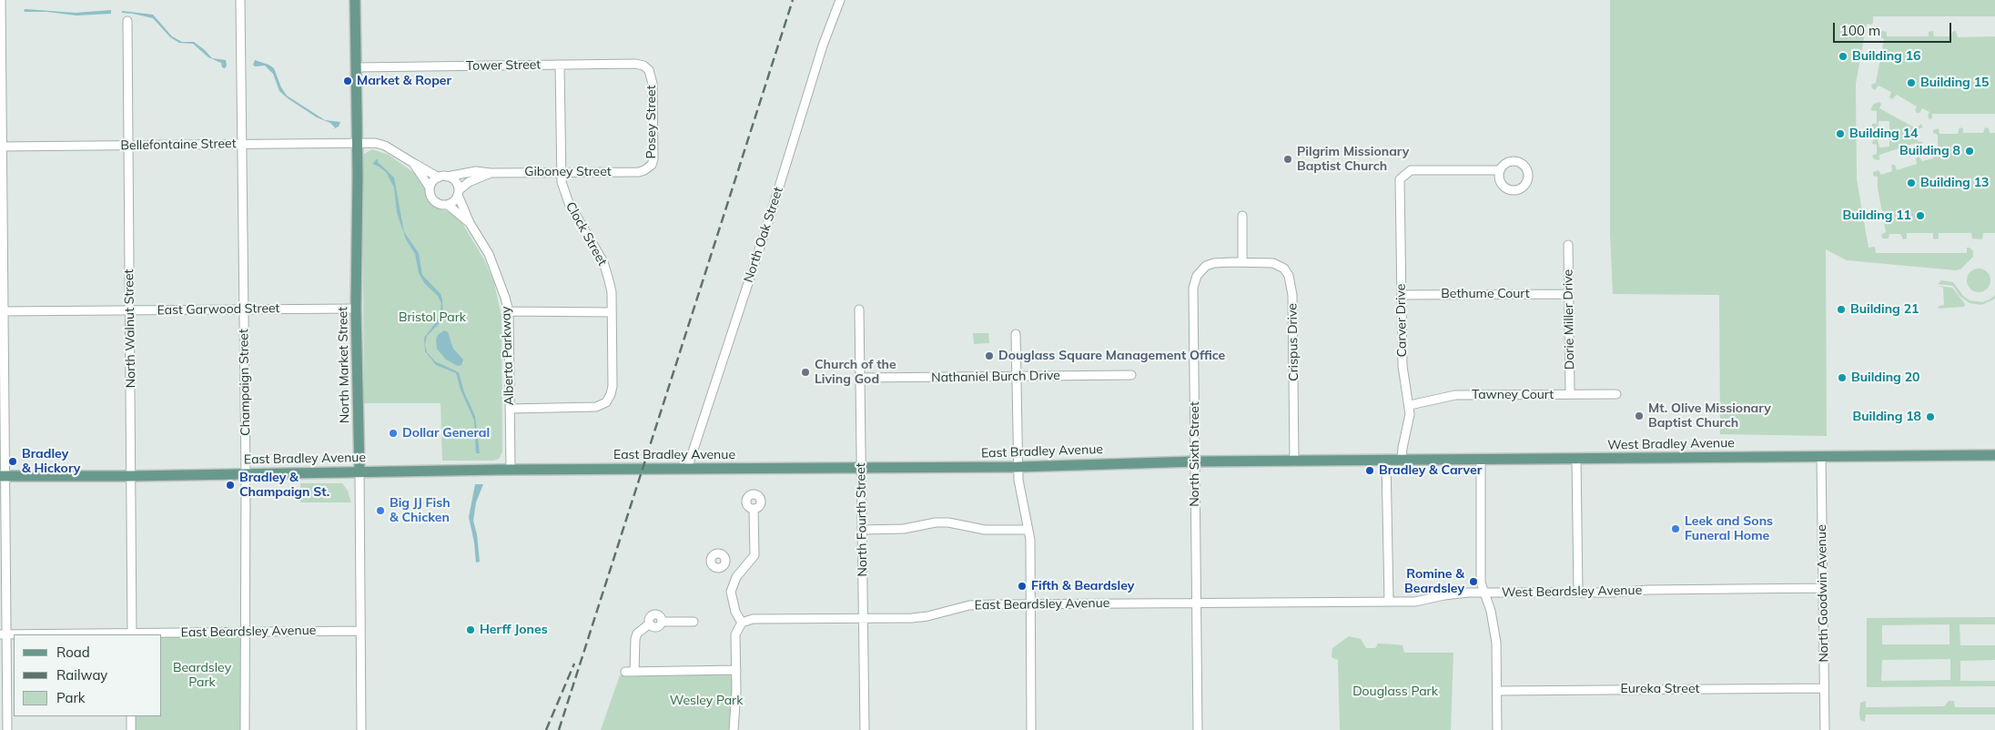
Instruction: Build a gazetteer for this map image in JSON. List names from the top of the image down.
{
  "streets": {
    "main road": ["North Market Street", "West Bradley Avenue", "East Bradley Avenue"],
    "street": [
      "Tower Street",
      "Posey Street",
      "Bellefontaine Street",
      "Giboney Street",
      "Clock Street",
      "North Oak Street",
      "Bethume Court",
      "East Garwood Street",
      "Dorie Miller Drive",
      "Carver Drive",
      "North Walnut Street",
      "Crispus Drive",
      "Alberta Parkway",
      "Nathaniel Burch Drive",
      "Champaign Street",
      "Tawney Court",
      "North Sixth Street",
      "North Fourth Street",
      "West Beardsley Avenue",
      "North Goodwin Avenue",
      "East Beardsley Avenue",
      "Eureka Street"
    ]
  },
  "crossings": [
    ["Tower Street", "Posey Street"],
    ["Tower Street", "Clock Street"],
    ["Tower Street", "North Market Street"],
    ["Posey Street", "Giboney Street"],
    ["Bellefontaine Street", "North Walnut Street"],
    ["Bellefontaine Street", "North Market Street"],
    ["Bellefontaine Street", "Champaign Street"],
    ["Giboney Street", "Clock Street"],
    ["Giboney Street", "Alberta Parkway"],
    ["Clock Street", "Alberta Parkway"],
    ["North Oak Street", "East Bradley Avenue"],
    ["Bethume Court", "Dorie Miller Drive"],
    ["Bethume Court", "Carver Drive"],
    ["East Garwood Street", "North Walnut Street"],
    ["East Garwood Street", "North Market Street"],
    ["East Garwood Street", "Champaign Street"],
    ["Dorie Miller Drive", "Tawney Court"],
    ["Carver Drive", "Tawney Court"],
    ["Carver Drive", "West Bradley Avenue"],
    ["North Walnut Street", "East Bradley Avenue"],
    ["North Walnut Street", "East Beardsley Avenue"],
    ["Crispus Drive", "East Bradley Avenue"],
    ["Crispus Drive", "North Sixth Street"],
    ["Alberta Parkway", "East Bradley Avenue"],
    ["North Market Street", "East Bradley Avenue"],
    ["North Market Street", "East Beardsley Avenue"],
    ["Nathaniel Burch Drive", "North Fourth Street"],
    ["Champaign Street", "East Bradley Avenue"],
    ["Champaign Street", "East Beardsley Avenue"],
    ["West Bradley Avenue", "East Bradley Avenue"],
    ["West Bradley Avenue", "North Goodwin Avenue"],
    ["East Bradley Avenue", "North Sixth Street"],
    ["East Bradley Avenue", "North Fourth Street"],
    ["North Sixth Street", "East Beardsley Avenue"],
    ["North Fourth Street", "East Beardsley Avenue"],
    ["West Beardsley Avenue", "North Goodwin Avenue"],
    ["West Beardsley Avenue", "East Beardsley Avenue"],
    ["North Goodwin Avenue", "Eureka Street"]
  ],
  "parks": [
    "Bristol Park",
    "Beardsley Park",
    "Douglass Park",
    "Wesley Park"
  ],
  "places": [
    "Building 16",
    "Market & Roper",
    "Building 15",
    "Building 14",
    "Building 8",
    "Pilgrim Missionary Baptist Church",
    "Building 13",
    "Building 11",
    "Building 21",
    "Douglass Square Management Office",
    "Church of the Living God",
    "Building 20",
    "Mt. Olive Missionary Baptist Church",
    "Building 18",
    "Dollar General",
    "Bradley & Hickory",
    "Bradley & Carver",
    "Bradley & Champaign St.",
    "Big JJ Fish & Chicken",
    "Leek and Sons Funeral Home",
    "Romine & Beardsley",
    "Fifth & Beardsley",
    "Herff Jones"
  ],
  "legend": ["Road", "Railway", "Park"],
  "scale_bar": "100 m"
}
